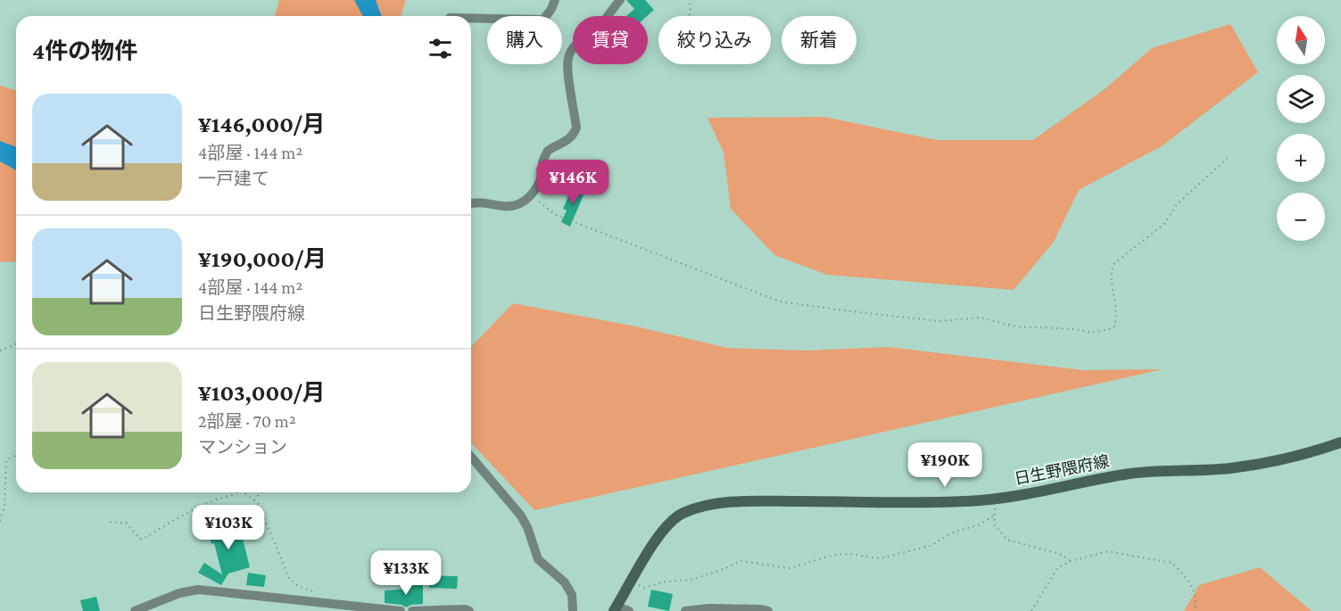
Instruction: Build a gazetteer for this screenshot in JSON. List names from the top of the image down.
{
  "streets": {
    "main road": ["日生野隈府線"]
  },
  "north": "top",
  "page": {
    "map_buttons": ["+", "−"],
    "chip": [
      "購入",
      "賃貸",
      "絞り込み",
      "新着"
    ],
    "heading": "4件の物件",
    "list": [
      {
        "name": "¥146,000/月",
        "note": "4部屋 · 144 m² · 一戸建て"
      },
      {
        "name": "¥190,000/月",
        "note": "4部屋 · 144 m² · 日生野隈府線"
      },
      {
        "name": "¥103,000/月",
        "note": "2部屋 · 70 m² · マンション"
      }
    ],
    "price": [
      "¥146K",
      "¥190K",
      "¥103K",
      "¥133K"
    ]
  }
}
